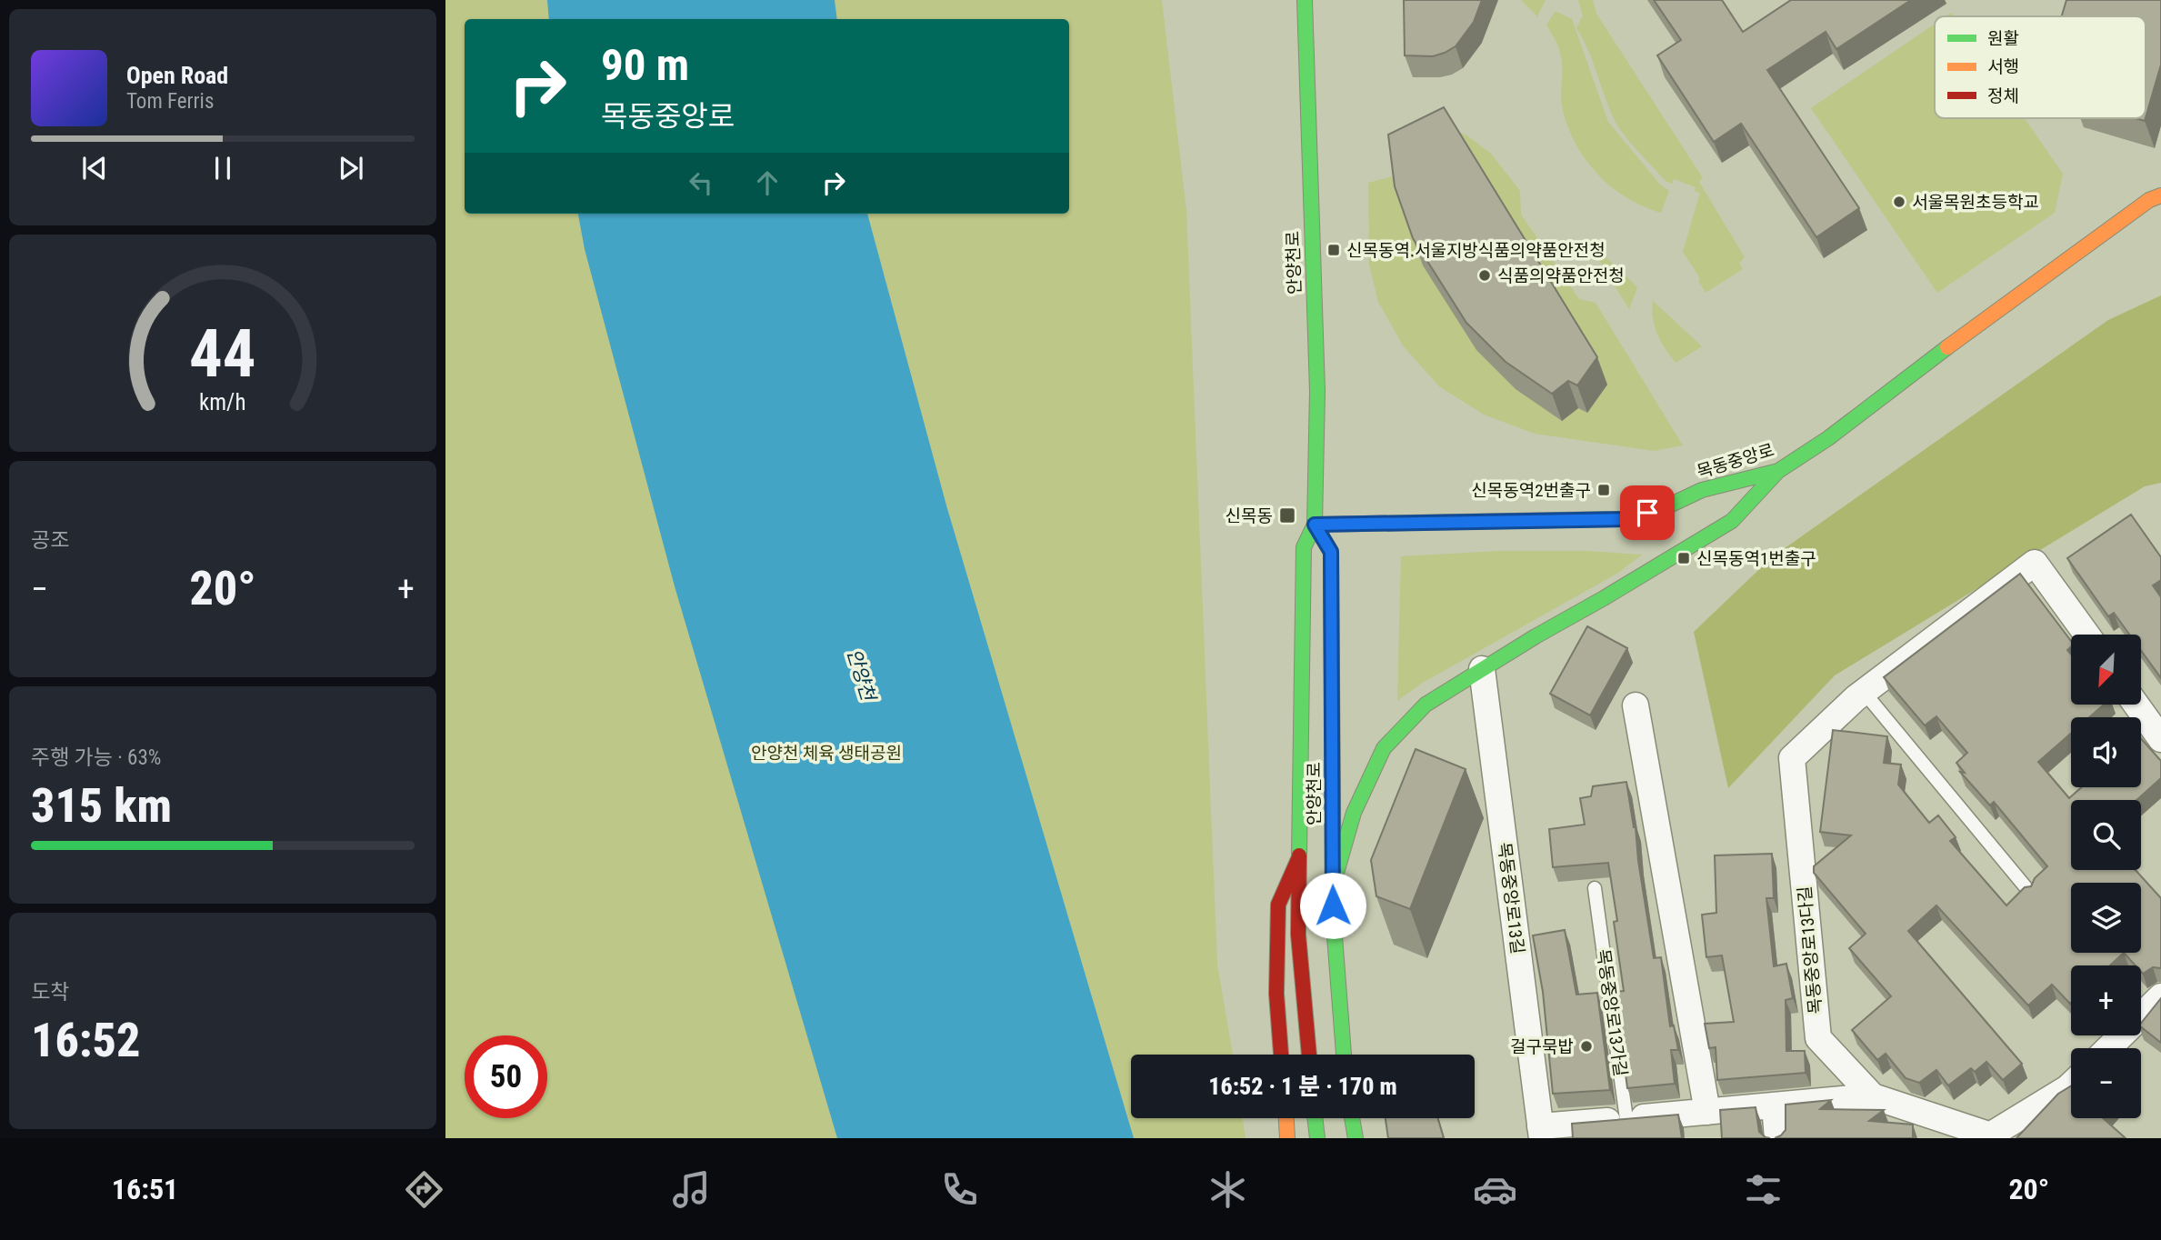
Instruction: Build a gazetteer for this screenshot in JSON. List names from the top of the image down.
{
  "streets": {
    "main road": ["안양천로", "목동중앙로"],
    "street": ["목동중앙로13길", "목동중앙로13다길"],
    "lane": ["목동중앙로13가길"]
  },
  "crossings": [
    ["안양천로", "목동중앙로"],
    ["목동중앙로13길", "목동중앙로13다길"],
    ["목동중앙로13길", "목동중앙로13가길"]
  ],
  "water": ["안양천"],
  "parks": ["안양천 체육 생태공원"],
  "places": {
    "other": ["서울목원초등학교", "식품의약품안전청", "걸구묵밥"],
    "transit": [
      "신목동역.서울지방식품의약품안전청",
      "신목동역2번출구",
      "신목동",
      "신목동역1번출구"
    ]
  },
  "legend": ["원활", "서행", "정체"],
  "north": "bottom left",
  "page": {
    "turn": ["90 m", "목동중앙로"],
    "song": ["Open Road", "Tom Ferris"],
    "tile": [
      "공조",
      ["주행 가능 · 63%", "315 km"],
      ["도착", "16:52"]
    ],
    "heat": ["−", "20°", "+"],
    "map_buttons": ["+", "−"],
    "limit": "50",
    "trip": "16:52 · 1 분 · 170 m",
    "tabs": ["16:51", "20°"],
    "gauge": ["44", "km/h"]
  }
}
